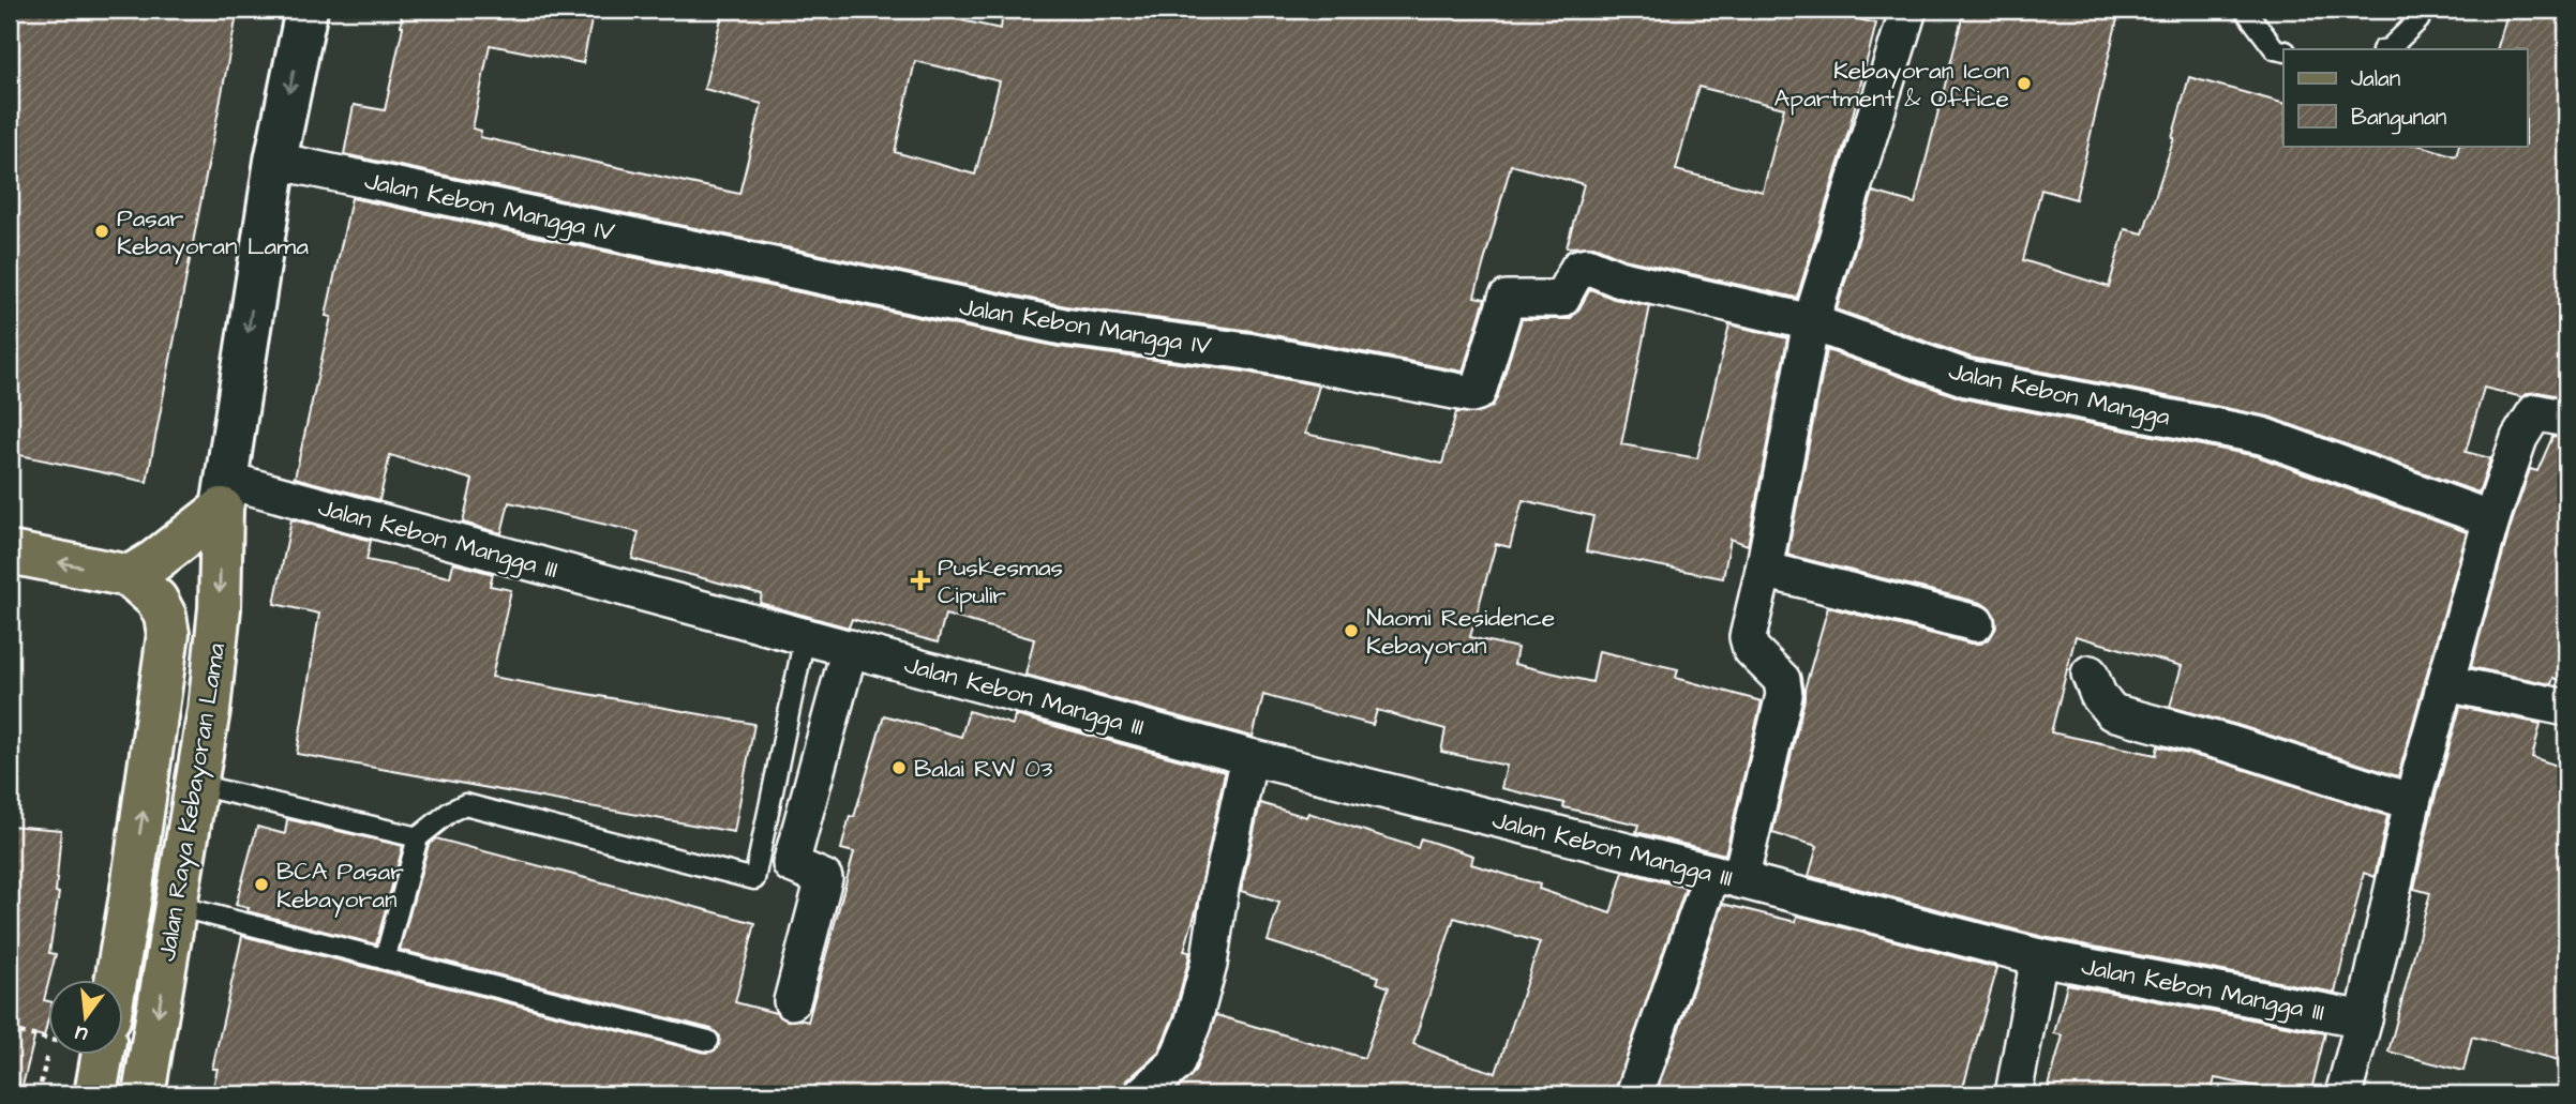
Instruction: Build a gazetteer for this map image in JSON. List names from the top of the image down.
{
  "streets": {
    "main road": ["Jalan Raya Kebayoran Lama"],
    "street": ["Jalan Kebon Mangga IV", "Jalan Kebon Mangga", "Jalan Kebon Mangga III"]
  },
  "crossings": [
    ["Jalan Kebon Mangga IV", "Jalan Kebon Mangga"],
    ["Jalan Kebon Mangga III", "Jalan Raya Kebayoran Lama"]
  ],
  "places": {
    "other": [
      "Kebayoran Icon Apartment & Office",
      "Pasar Kebayoran Lama",
      "Naomi Residence Kebayoran",
      "Balai RW 03",
      "BCA Pasar Kebayoran"
    ],
    "health": ["Puskesmas Cipulir"]
  },
  "legend": ["Jalan", "Bangunan"],
  "north": "bottom"
}
